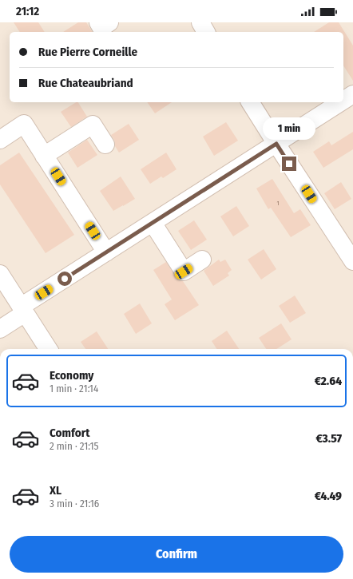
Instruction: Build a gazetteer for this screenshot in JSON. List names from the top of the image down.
{
  "house_numbers": ["1"],
  "page": {
    "status": "21:12",
    "banner": ["Rue Pierre Corneille", "Rue Chateaubriand"],
    "bubble": "1 min",
    "list": [
      {
        "name": "Economy",
        "note": "1 min · 21:14",
        "value": "€2.64"
      },
      {
        "name": "Comfort",
        "note": "2 min · 21:15",
        "value": "€3.57"
      },
      {
        "name": "XL",
        "note": "3 min · 21:16",
        "value": "€4.49"
      }
    ],
    "buttons": "Confirm"
  }
}
